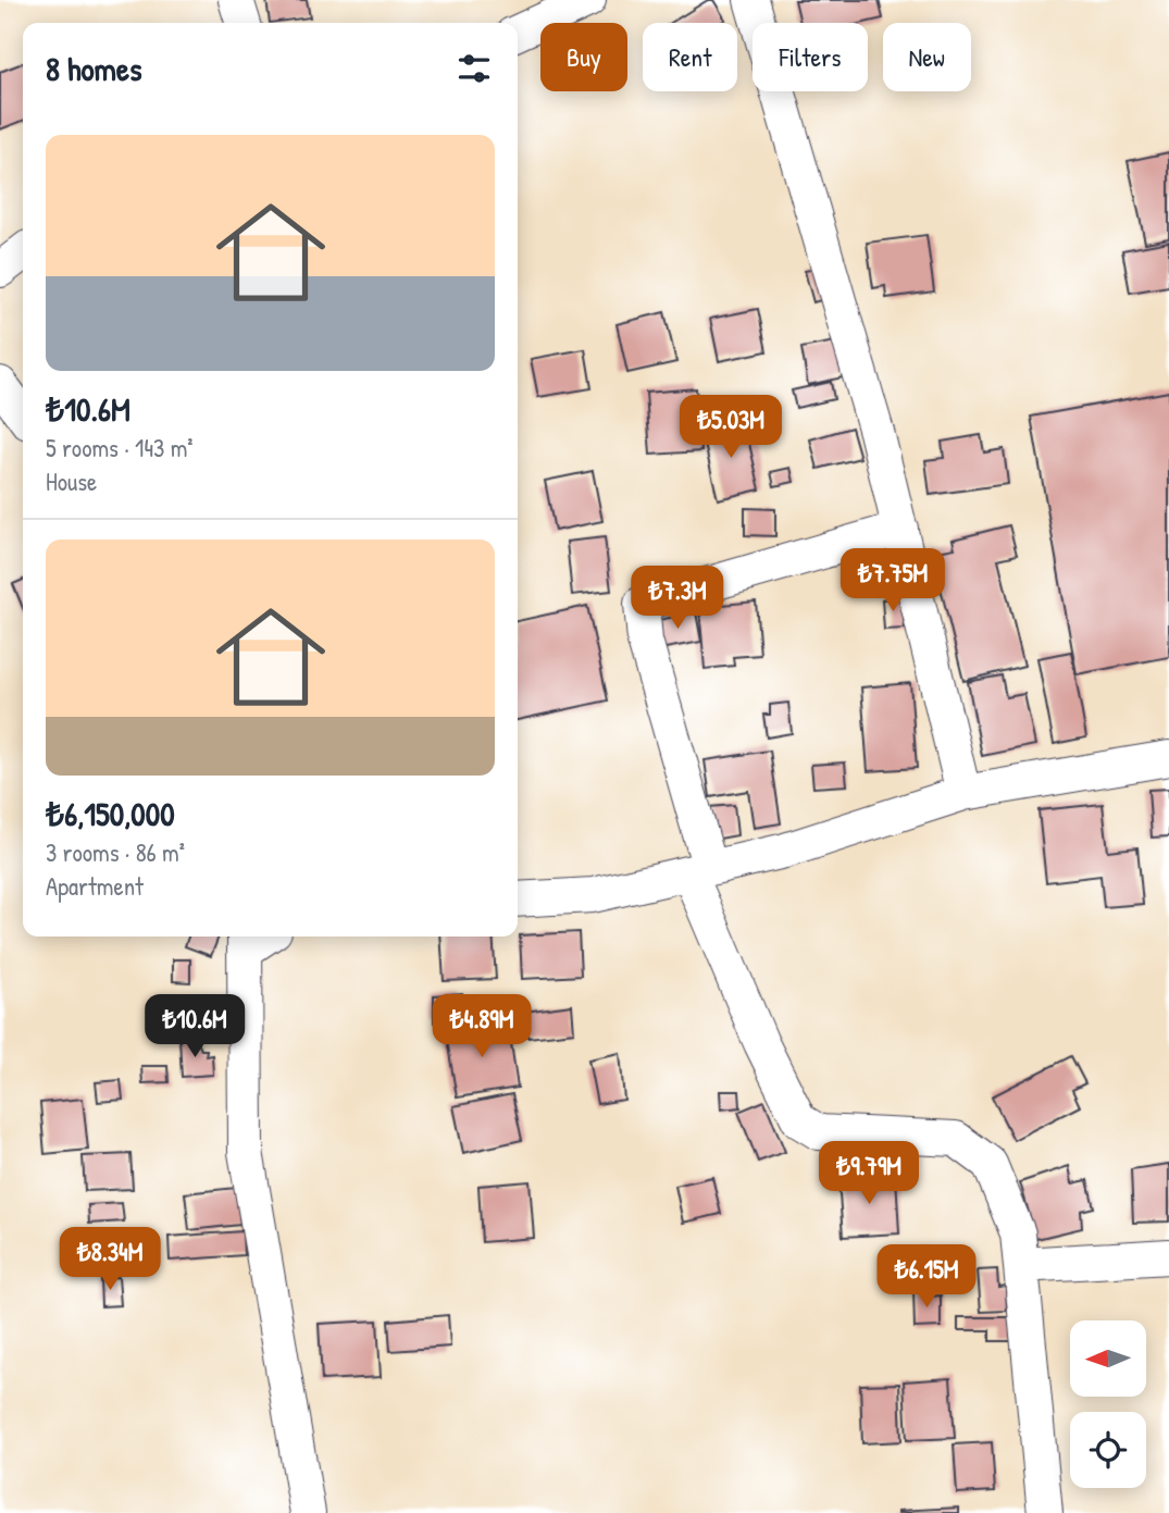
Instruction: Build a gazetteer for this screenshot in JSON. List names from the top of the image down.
{
  "north": "left",
  "page": {
    "chip": [
      "Buy",
      "Rent",
      "Filters",
      "New"
    ],
    "heading": "8 homes",
    "list": [
      {
        "name": "₺10.6M",
        "note": "5 rooms · 143 m² · House"
      },
      {
        "name": "₺6,150,000",
        "note": "3 rooms · 86 m² · Apartment"
      }
    ],
    "price": [
      "₺5.03M",
      "₺7.75M",
      "₺7.3M",
      "₺10.6M",
      "₺4.89M",
      "₺9.79M",
      "₺8.34M",
      "₺6.15M"
    ]
  }
}
